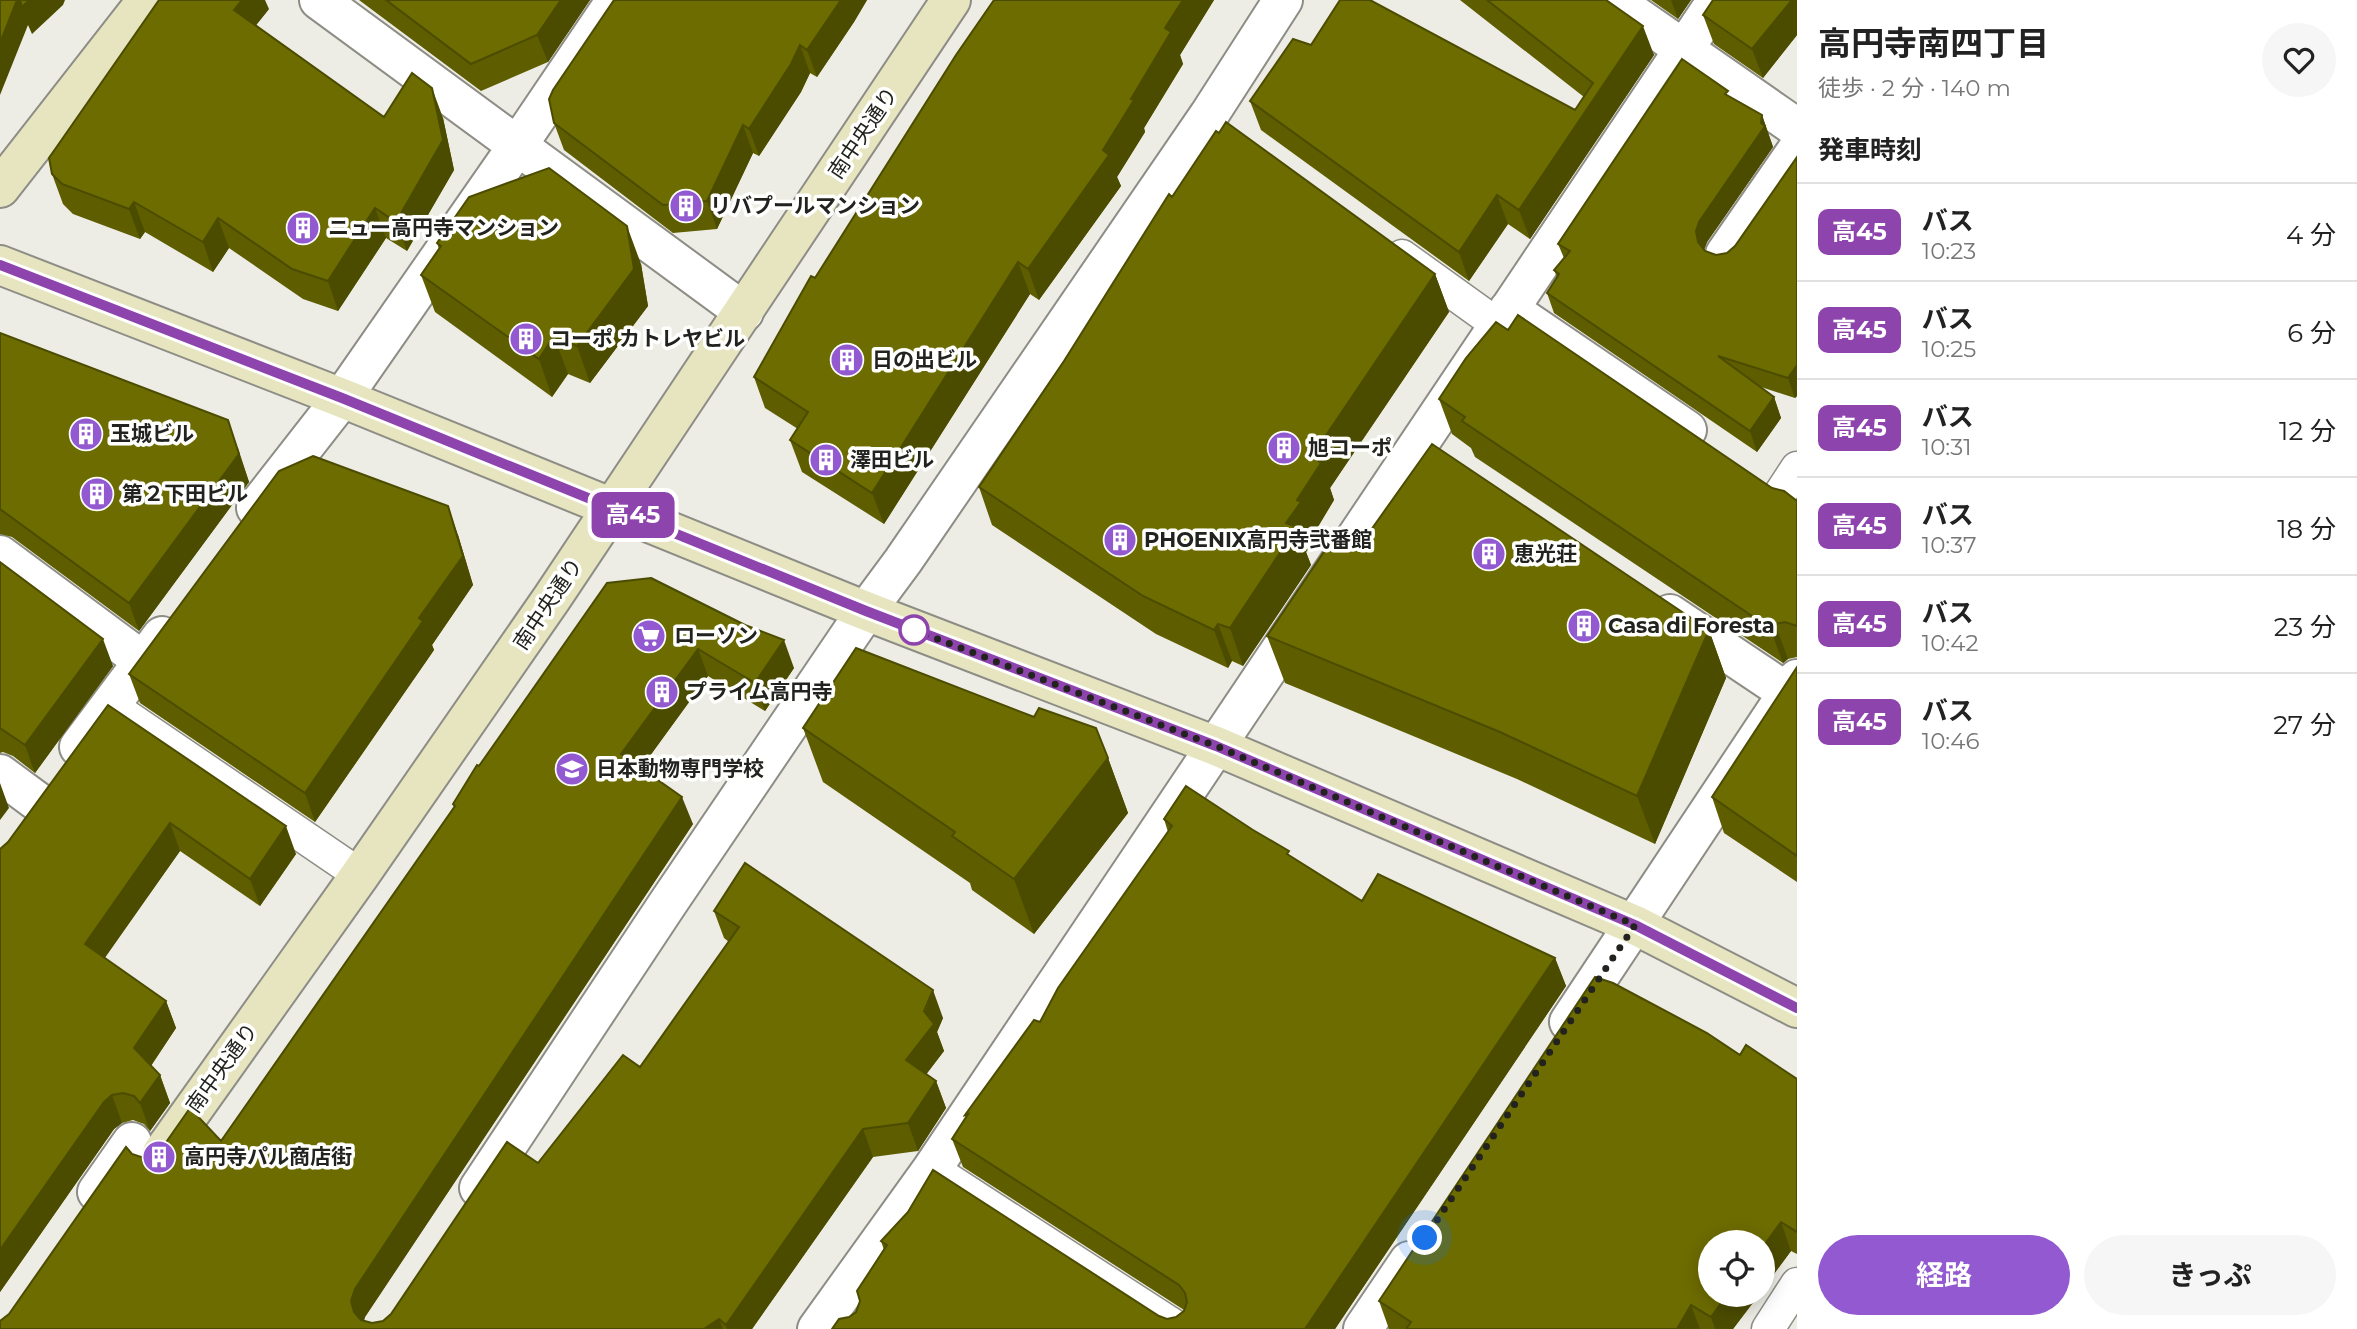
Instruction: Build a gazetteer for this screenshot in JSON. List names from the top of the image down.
{
  "streets": {
    "street": ["南中央通り"]
  },
  "places": {
    "building": [
      "リバプールマンション",
      "ニュー高円寺マンション",
      "コーポ カトレヤビル",
      "日の出ビル",
      "玉城ビル",
      "旭コーポ",
      "澤田ビル",
      "第２下田ビル",
      "PHOENIX高円寺弐番館",
      "恵光荘",
      "Casa di Foresta",
      "プライム高円寺",
      "高円寺パル商店街"
    ],
    "supermarket": ["ローソン"],
    "school or university": ["日本動物専門学校"]
  },
  "lines": ["bus line 高45"],
  "page": {
    "on_map": "高45",
    "heading": [
      ["高円寺南四丁目", "徒歩 · 2 分 · 140 m"],
      "発車時刻"
    ],
    "list": [
      {
        "mark": "高45",
        "name": "バス",
        "note": "10:23",
        "value": "4 分"
      },
      {
        "mark": "高45",
        "name": "バス",
        "note": "10:25",
        "value": "6 分"
      },
      {
        "mark": "高45",
        "name": "バス",
        "note": "10:31",
        "value": "12 分"
      },
      {
        "mark": "高45",
        "name": "バス",
        "note": "10:37",
        "value": "18 分"
      },
      {
        "mark": "高45",
        "name": "バス",
        "note": "10:42",
        "value": "23 分"
      },
      {
        "mark": "高45",
        "name": "バス",
        "note": "10:46",
        "value": "27 分"
      }
    ],
    "buttons": ["経路", "きっぷ"]
  }
}
